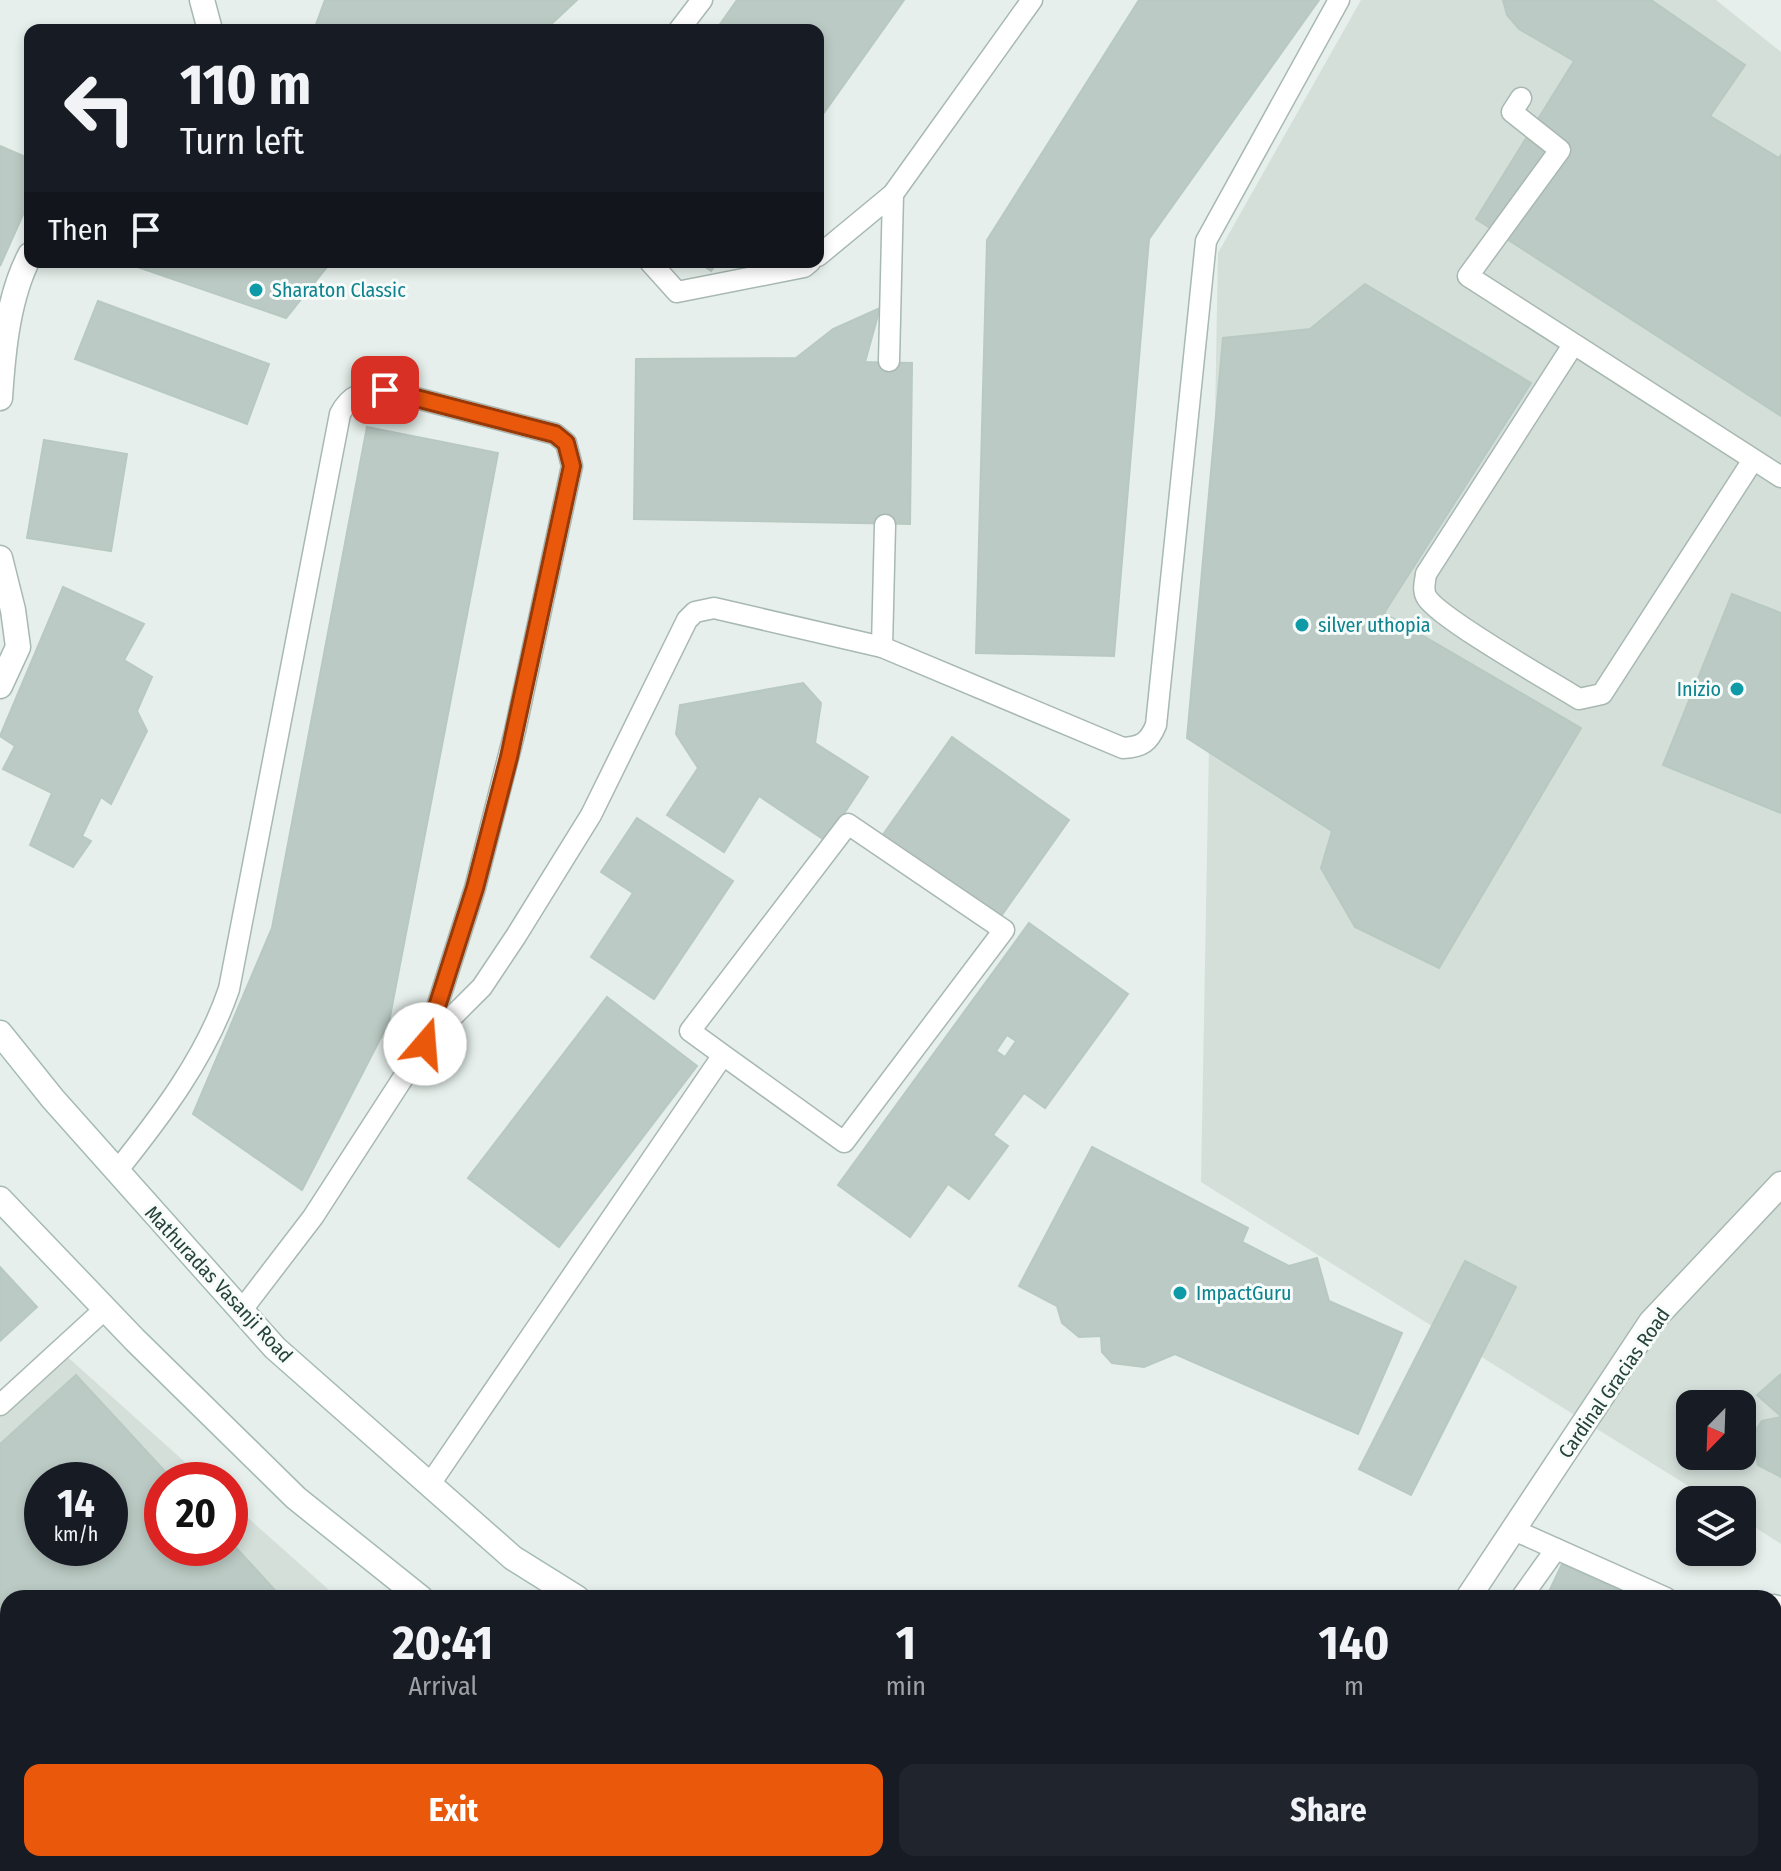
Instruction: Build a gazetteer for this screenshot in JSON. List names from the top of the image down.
{
  "streets": {
    "main road": ["Mathuradas Vasanji Road", "Cardinal Gracias Road"]
  },
  "places": [
    "Sharaton Classic",
    "silver uthopia",
    "Inizio",
    "ImpactGuru"
  ],
  "north": "bottom left",
  "page": {
    "turn": ["110 m", "Turn left"],
    "then": "Then",
    "speed": "14 km/h",
    "limit": "20",
    "eta": [
      "20:41",
      "Arrival",
      "1",
      "min",
      "140",
      "m"
    ],
    "buttons": ["Exit", "Share"]
  }
}
